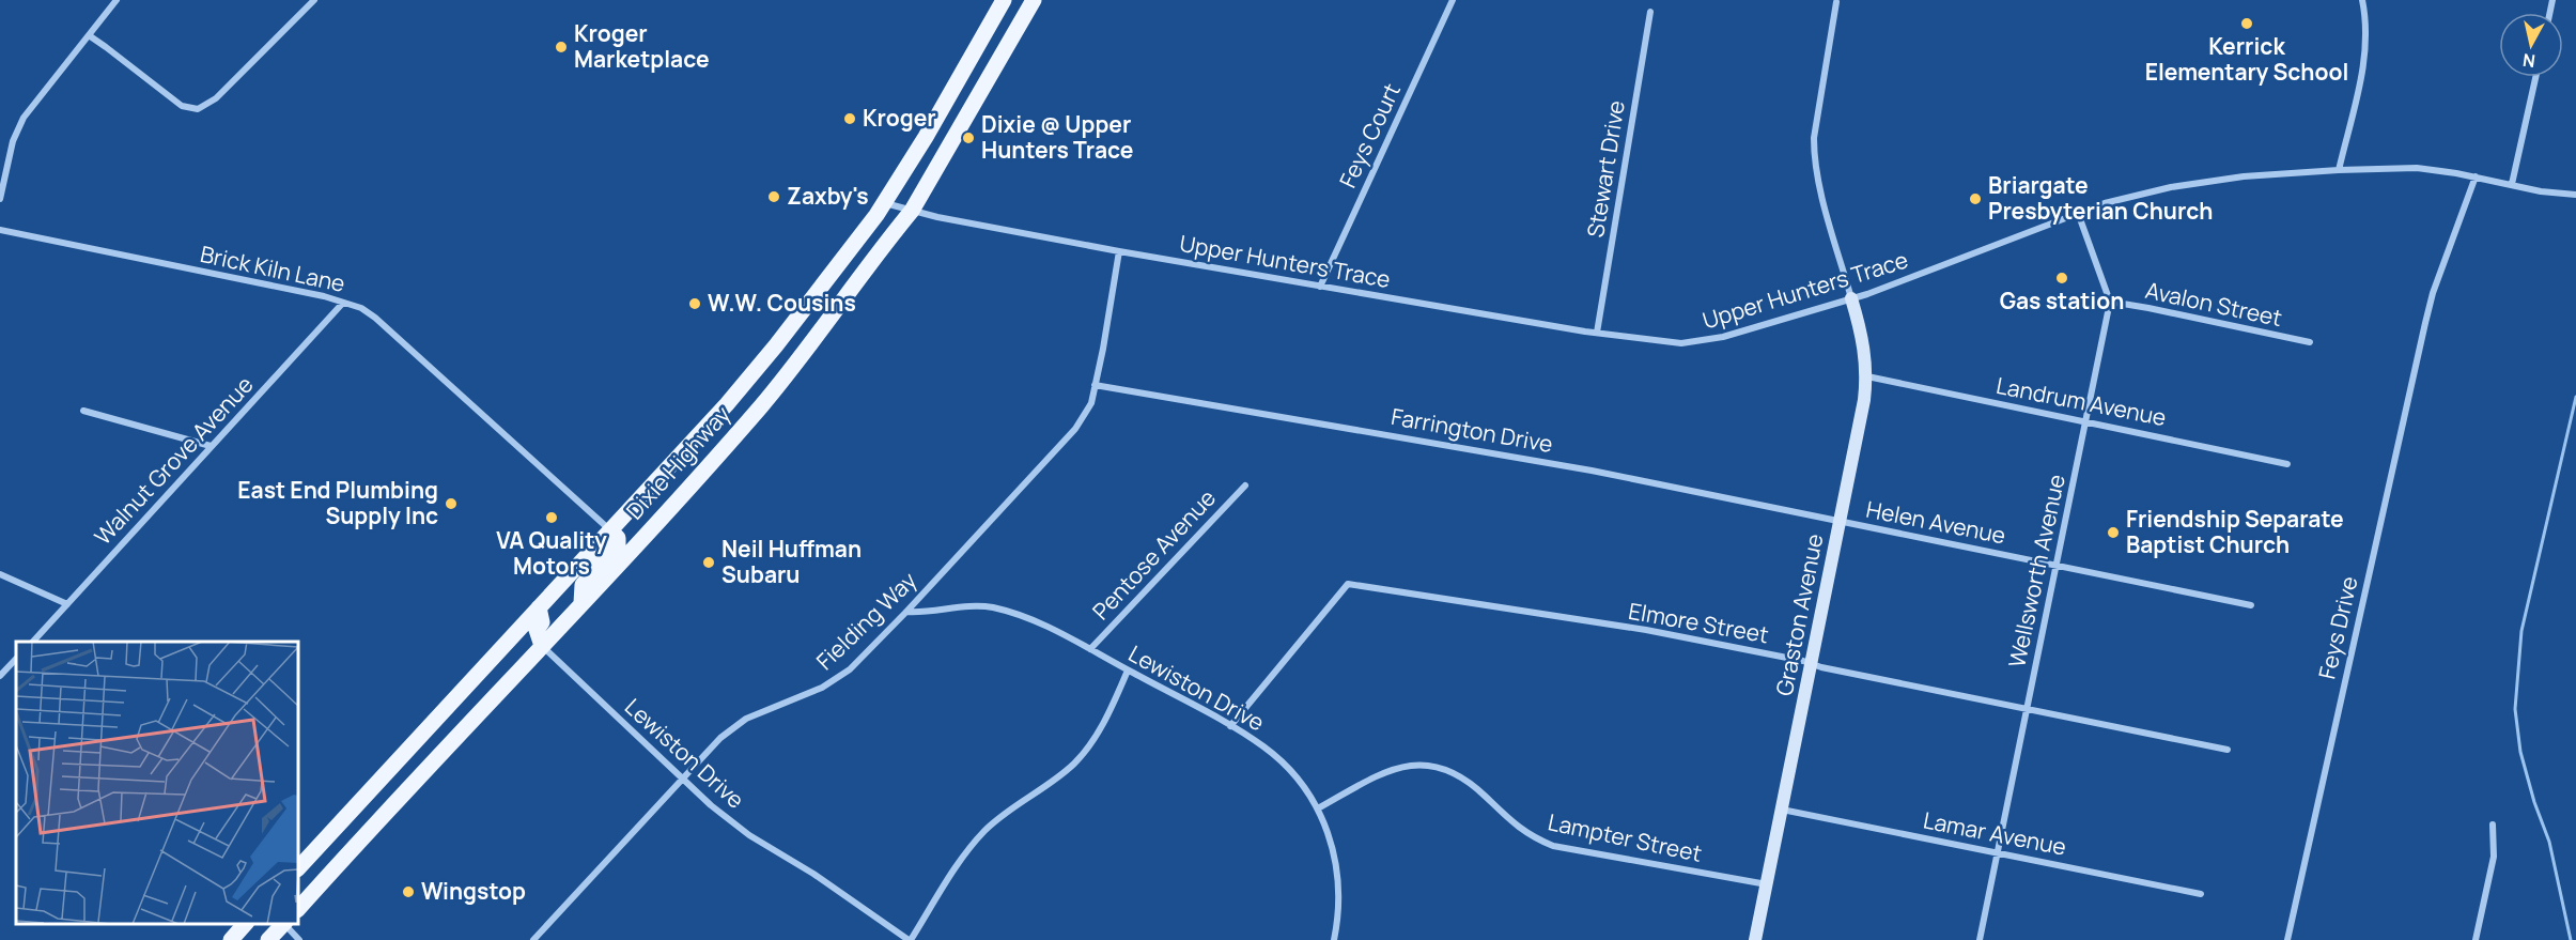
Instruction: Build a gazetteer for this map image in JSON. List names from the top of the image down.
{
  "streets": {
    "main road": ["Dixie Highway"],
    "street": [
      "Feys Court",
      "Stewart Drive",
      "Upper Hunters Trace",
      "Brick Kiln Lane",
      "Avalon Street",
      "Landrum Avenue",
      "Farrington Drive",
      "Walnut Grove Avenue",
      "Helen Avenue",
      "Pentose Avenue",
      "Wellsworth Avenue",
      "Graston Avenue",
      "Fielding Way",
      "Elmore Street",
      "Feys Drive",
      "Lewiston Drive",
      "Lamar Avenue",
      "Lampter Street"
    ]
  },
  "crossings": [
    ["Feys Court", "Upper Hunters Trace"],
    ["Stewart Drive", "Upper Hunters Trace"],
    ["Upper Hunters Trace", "Dixie Highway"],
    ["Upper Hunters Trace", "Graston Avenue"],
    ["Upper Hunters Trace", "Fielding Way"],
    ["Upper Hunters Trace", "Feys Drive"],
    ["Brick Kiln Lane", "Walnut Grove Avenue"],
    ["Brick Kiln Lane", "Dixie Highway"],
    ["Avalon Street", "Wellsworth Avenue"],
    ["Landrum Avenue", "Wellsworth Avenue"],
    ["Landrum Avenue", "Graston Avenue"],
    ["Farrington Drive", "Helen Avenue"],
    ["Farrington Drive", "Graston Avenue"],
    ["Farrington Drive", "Fielding Way"],
    ["Dixie Highway", "Lewiston Drive"],
    ["Helen Avenue", "Wellsworth Avenue"],
    ["Helen Avenue", "Graston Avenue"],
    ["Pentose Avenue", "Lewiston Drive"],
    ["Wellsworth Avenue", "Elmore Street"],
    ["Wellsworth Avenue", "Lamar Avenue"],
    ["Graston Avenue", "Elmore Street"],
    ["Graston Avenue", "Lamar Avenue"],
    ["Graston Avenue", "Lampter Street"],
    ["Fielding Way", "Lewiston Drive"],
    ["Elmore Street", "Lewiston Drive"],
    ["Lewiston Drive", "Lampter Street"]
  ],
  "places": [
    "Kerrick Elementary School",
    "Kroger Marketplace",
    "Kroger",
    "Dixie @ Upper Hunters Trace",
    "Zaxby's",
    "Briargate Presbyterian Church",
    "Gas station",
    "W.W. Cousins",
    "East End Plumbing Supply Inc",
    "VA Quality Motors",
    "Friendship Separate Baptist Church",
    "Neil Huffman Subaru",
    "Wingstop"
  ],
  "north": "bottom"
}
